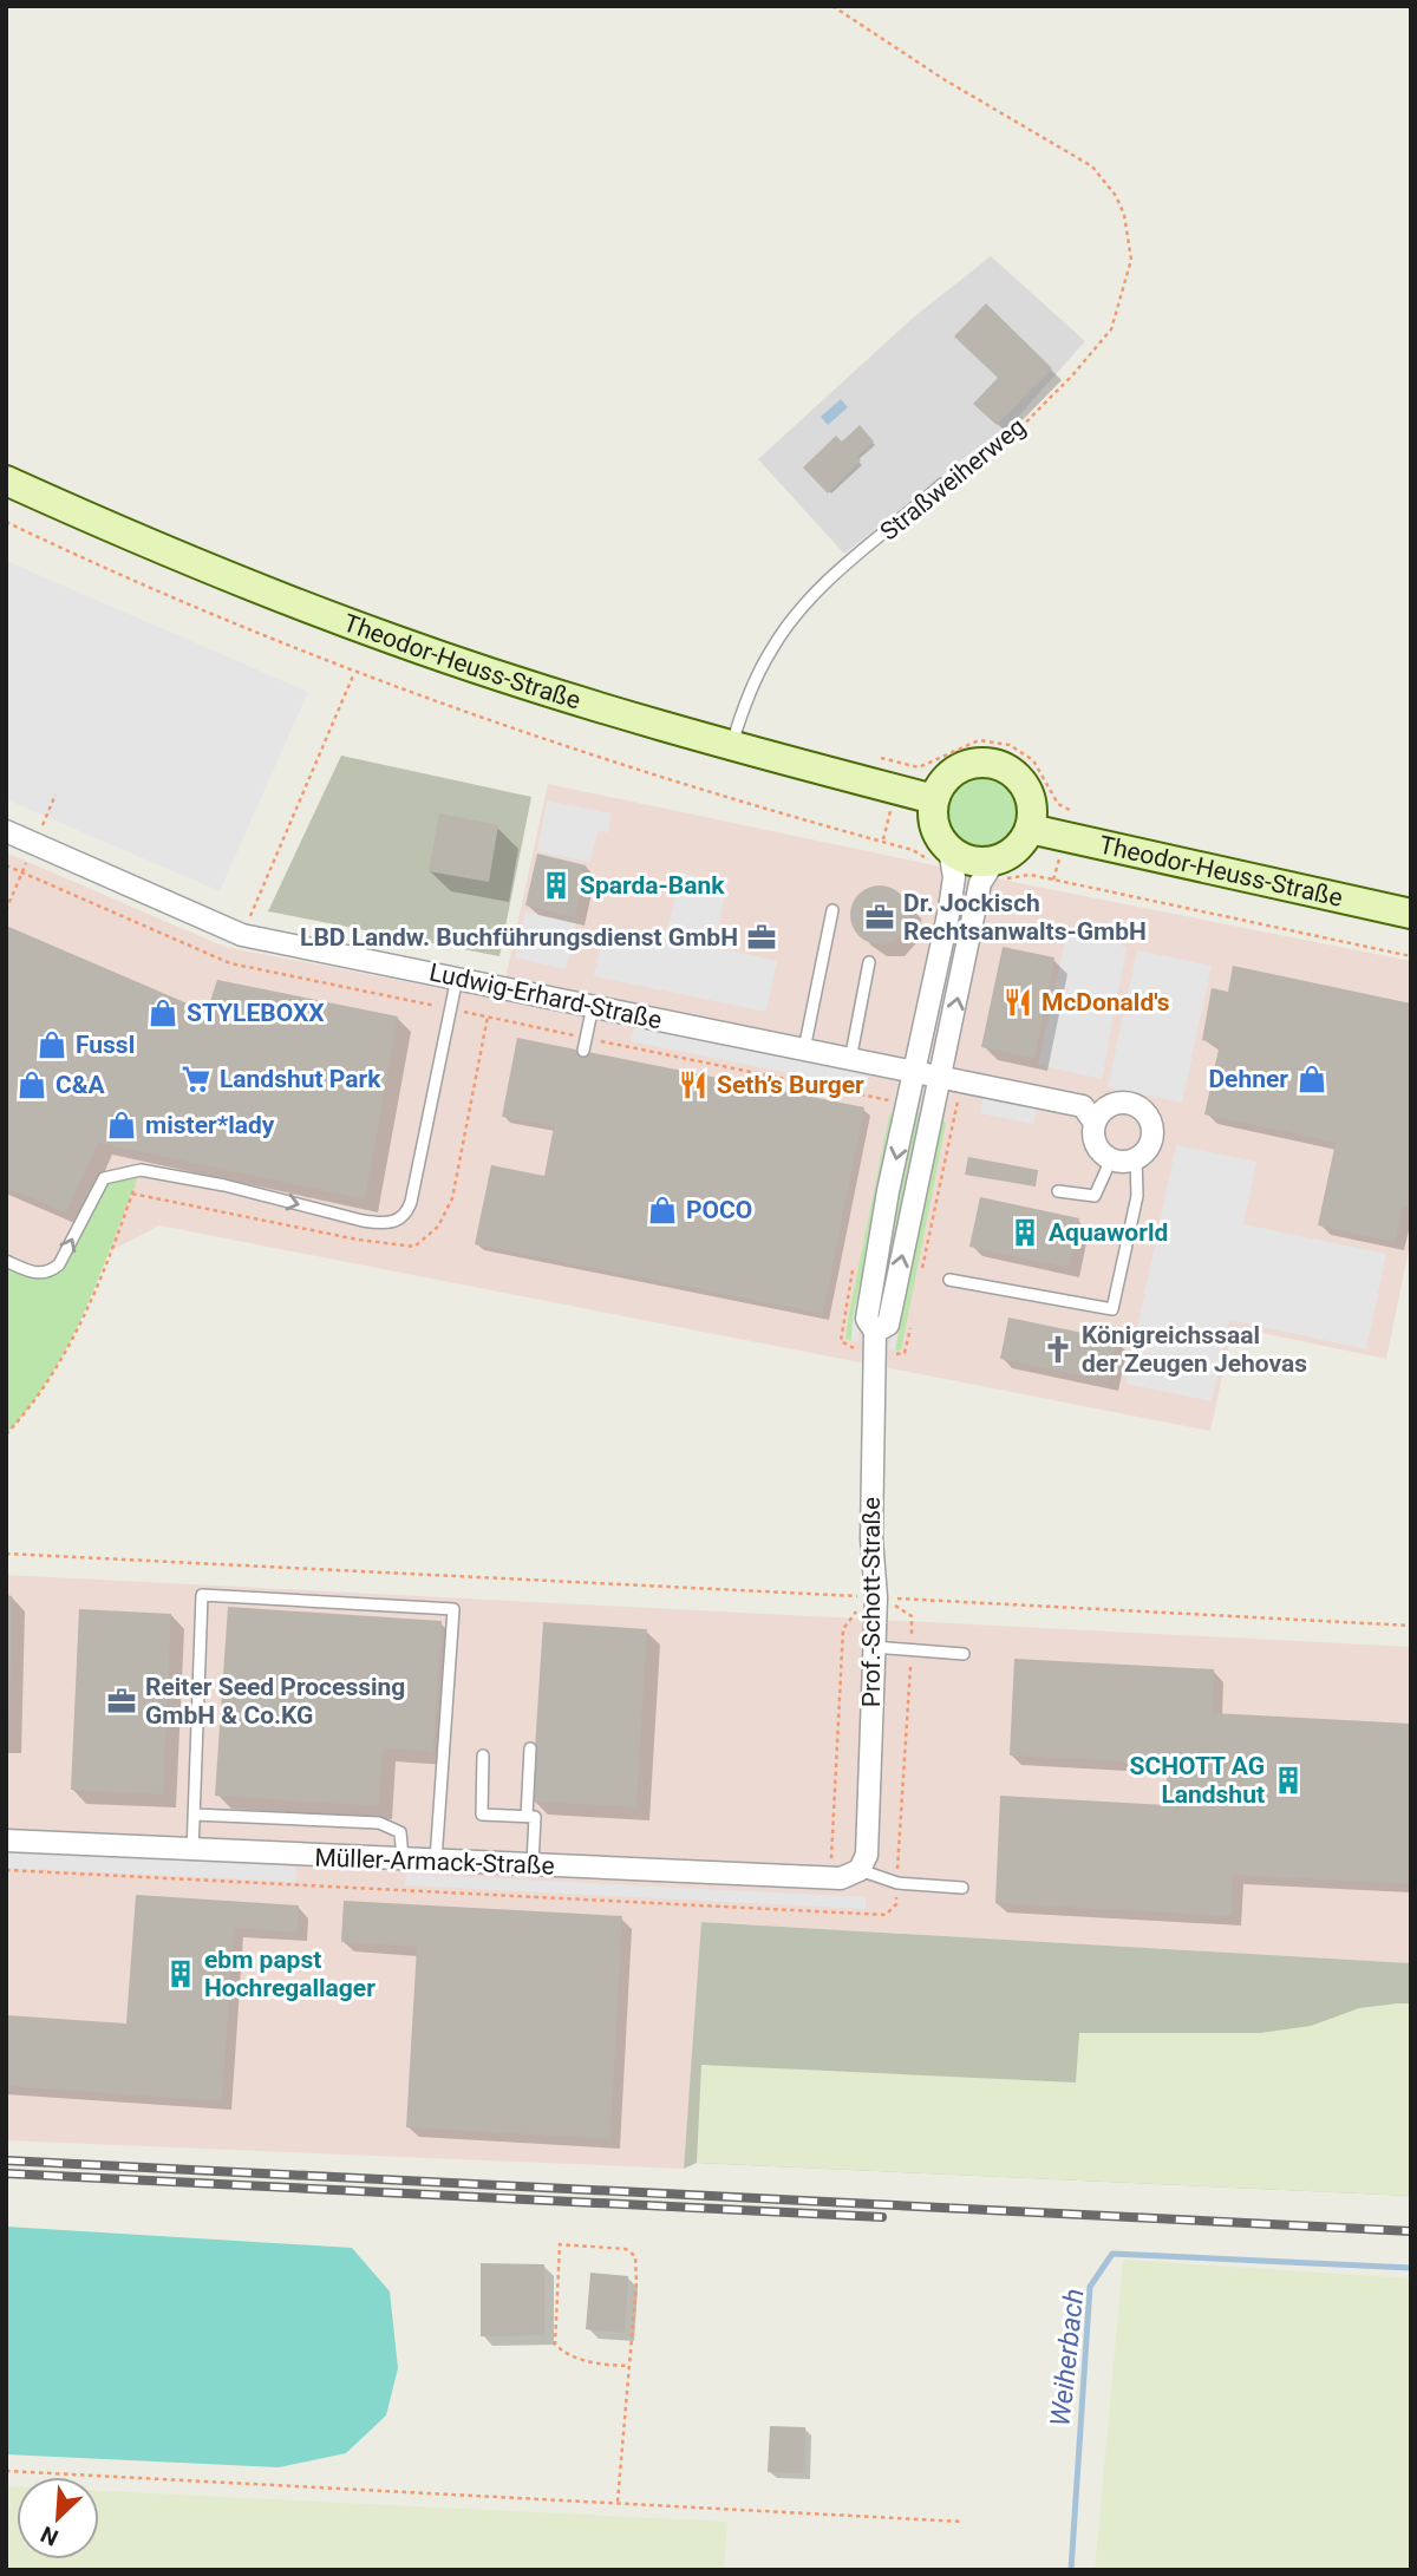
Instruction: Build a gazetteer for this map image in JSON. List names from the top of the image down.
{
  "streets": {
    "main road": ["Theodor-Heuss-Straße"],
    "street": ["Ludwig-Erhard-Straße", "Prof.-Schott-Straße", "Müller-Armack-Straße"],
    "lane": ["Straßweiherweg"]
  },
  "crossings": [
    ["Straßweiherweg", "Theodor-Heuss-Straße"],
    ["Theodor-Heuss-Straße", "Prof.-Schott-Straße"],
    ["Ludwig-Erhard-Straße", "Prof.-Schott-Straße"],
    ["Prof.-Schott-Straße", "Müller-Armack-Straße"]
  ],
  "water": ["Weiherbach"],
  "places": {
    "building": [
      "Sparda-Bank",
      "Aquaworld",
      "SCHOTT AG Landshut",
      "ebm papst Hochregallager"
    ],
    "office": ["Dr. Jockisch Rechtsanwalts-GmbH", "LBD Landw. Buchführungsdienst GmbH", "Reiter Seed Processing GmbH & Co.KG"],
    "restaurant": ["McDonald's", "Seth’s Burger"],
    "shop": [
      "STYLEBOXX",
      "Fussl",
      "Dehner",
      "C&A",
      "mister*lady",
      "POCO"
    ],
    "supermarket": ["Landshut Park"],
    "church": ["Königreichssaal der Zeugen Jehovas"]
  },
  "north": "bottom left"
}
